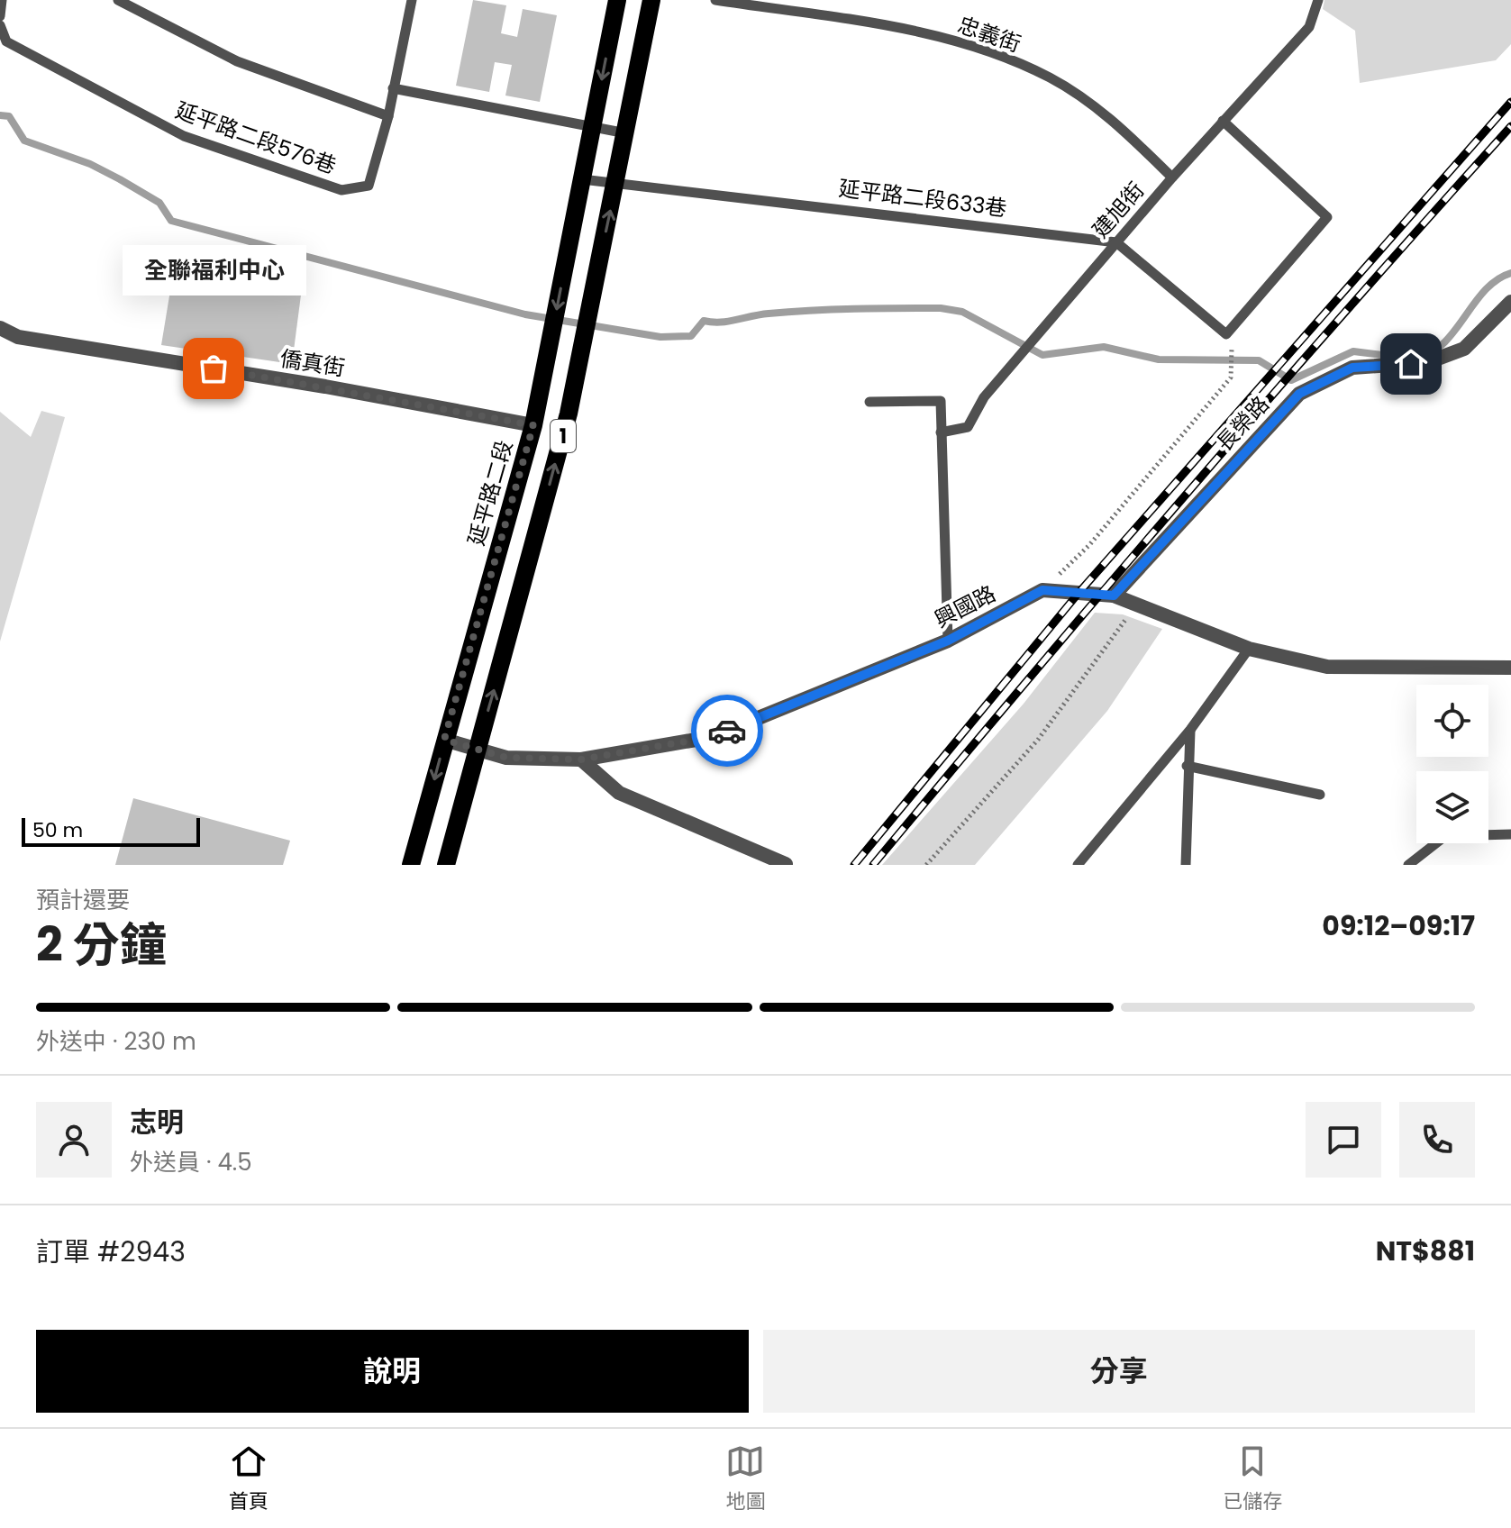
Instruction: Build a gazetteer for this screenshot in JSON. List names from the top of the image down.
{
  "streets": {
    "main road": ["1", "延平路二段"],
    "street": ["僑真街", "長榮路", "興國路"],
    "lane": [
      "忠義街",
      "延平路二段576巷",
      "延平路二段633巷",
      "建旭街"
    ]
  },
  "crossings": [
    ["忠義街", "建旭街"],
    ["延平路二段633巷", "建旭街"],
    ["延平路二段633巷", "1"],
    ["延平路二段633巷", "延平路二段"],
    ["僑真街", "延平路二段"],
    ["1", "興國路"],
    ["延平路二段", "興國路"]
  ],
  "places": ["全聯福利中心"],
  "scale_bar": "50 m",
  "page": {
    "bubble": "全聯福利中心",
    "scale": "50 m",
    "heading": ["2 分鐘", "預計還要", "09:12–09:17"],
    "panel": [
      "志明",
      "外送員 · 4.5",
      "訂單 #2943",
      "NT$881"
    ],
    "bar": "外送中 · 230 m",
    "buttons": ["說明", "分享"],
    "tabs": ["首頁", "地圖", "已儲存"]
  }
}
